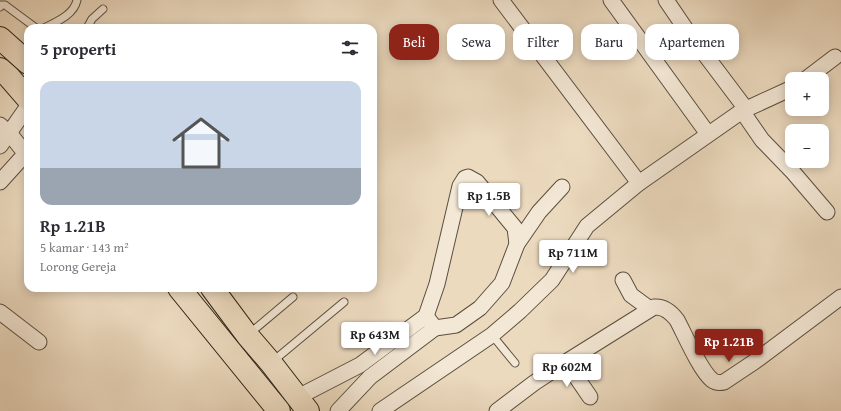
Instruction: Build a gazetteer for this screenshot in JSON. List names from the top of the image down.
{
  "page": {
    "chip": [
      "Beli",
      "Sewa",
      "Filter",
      "Baru",
      "Apartemen"
    ],
    "heading": "5 properti",
    "map_buttons": ["+", "−"],
    "list": [
      {
        "name": "Rp 1.21B",
        "note": "5 kamar · 143 m² · Lorong Gereja"
      }
    ],
    "price": [
      "Rp 1.5B",
      "Rp 711M",
      "Rp 643M",
      "Rp 1.21B",
      "Rp 602M"
    ]
  }
}
